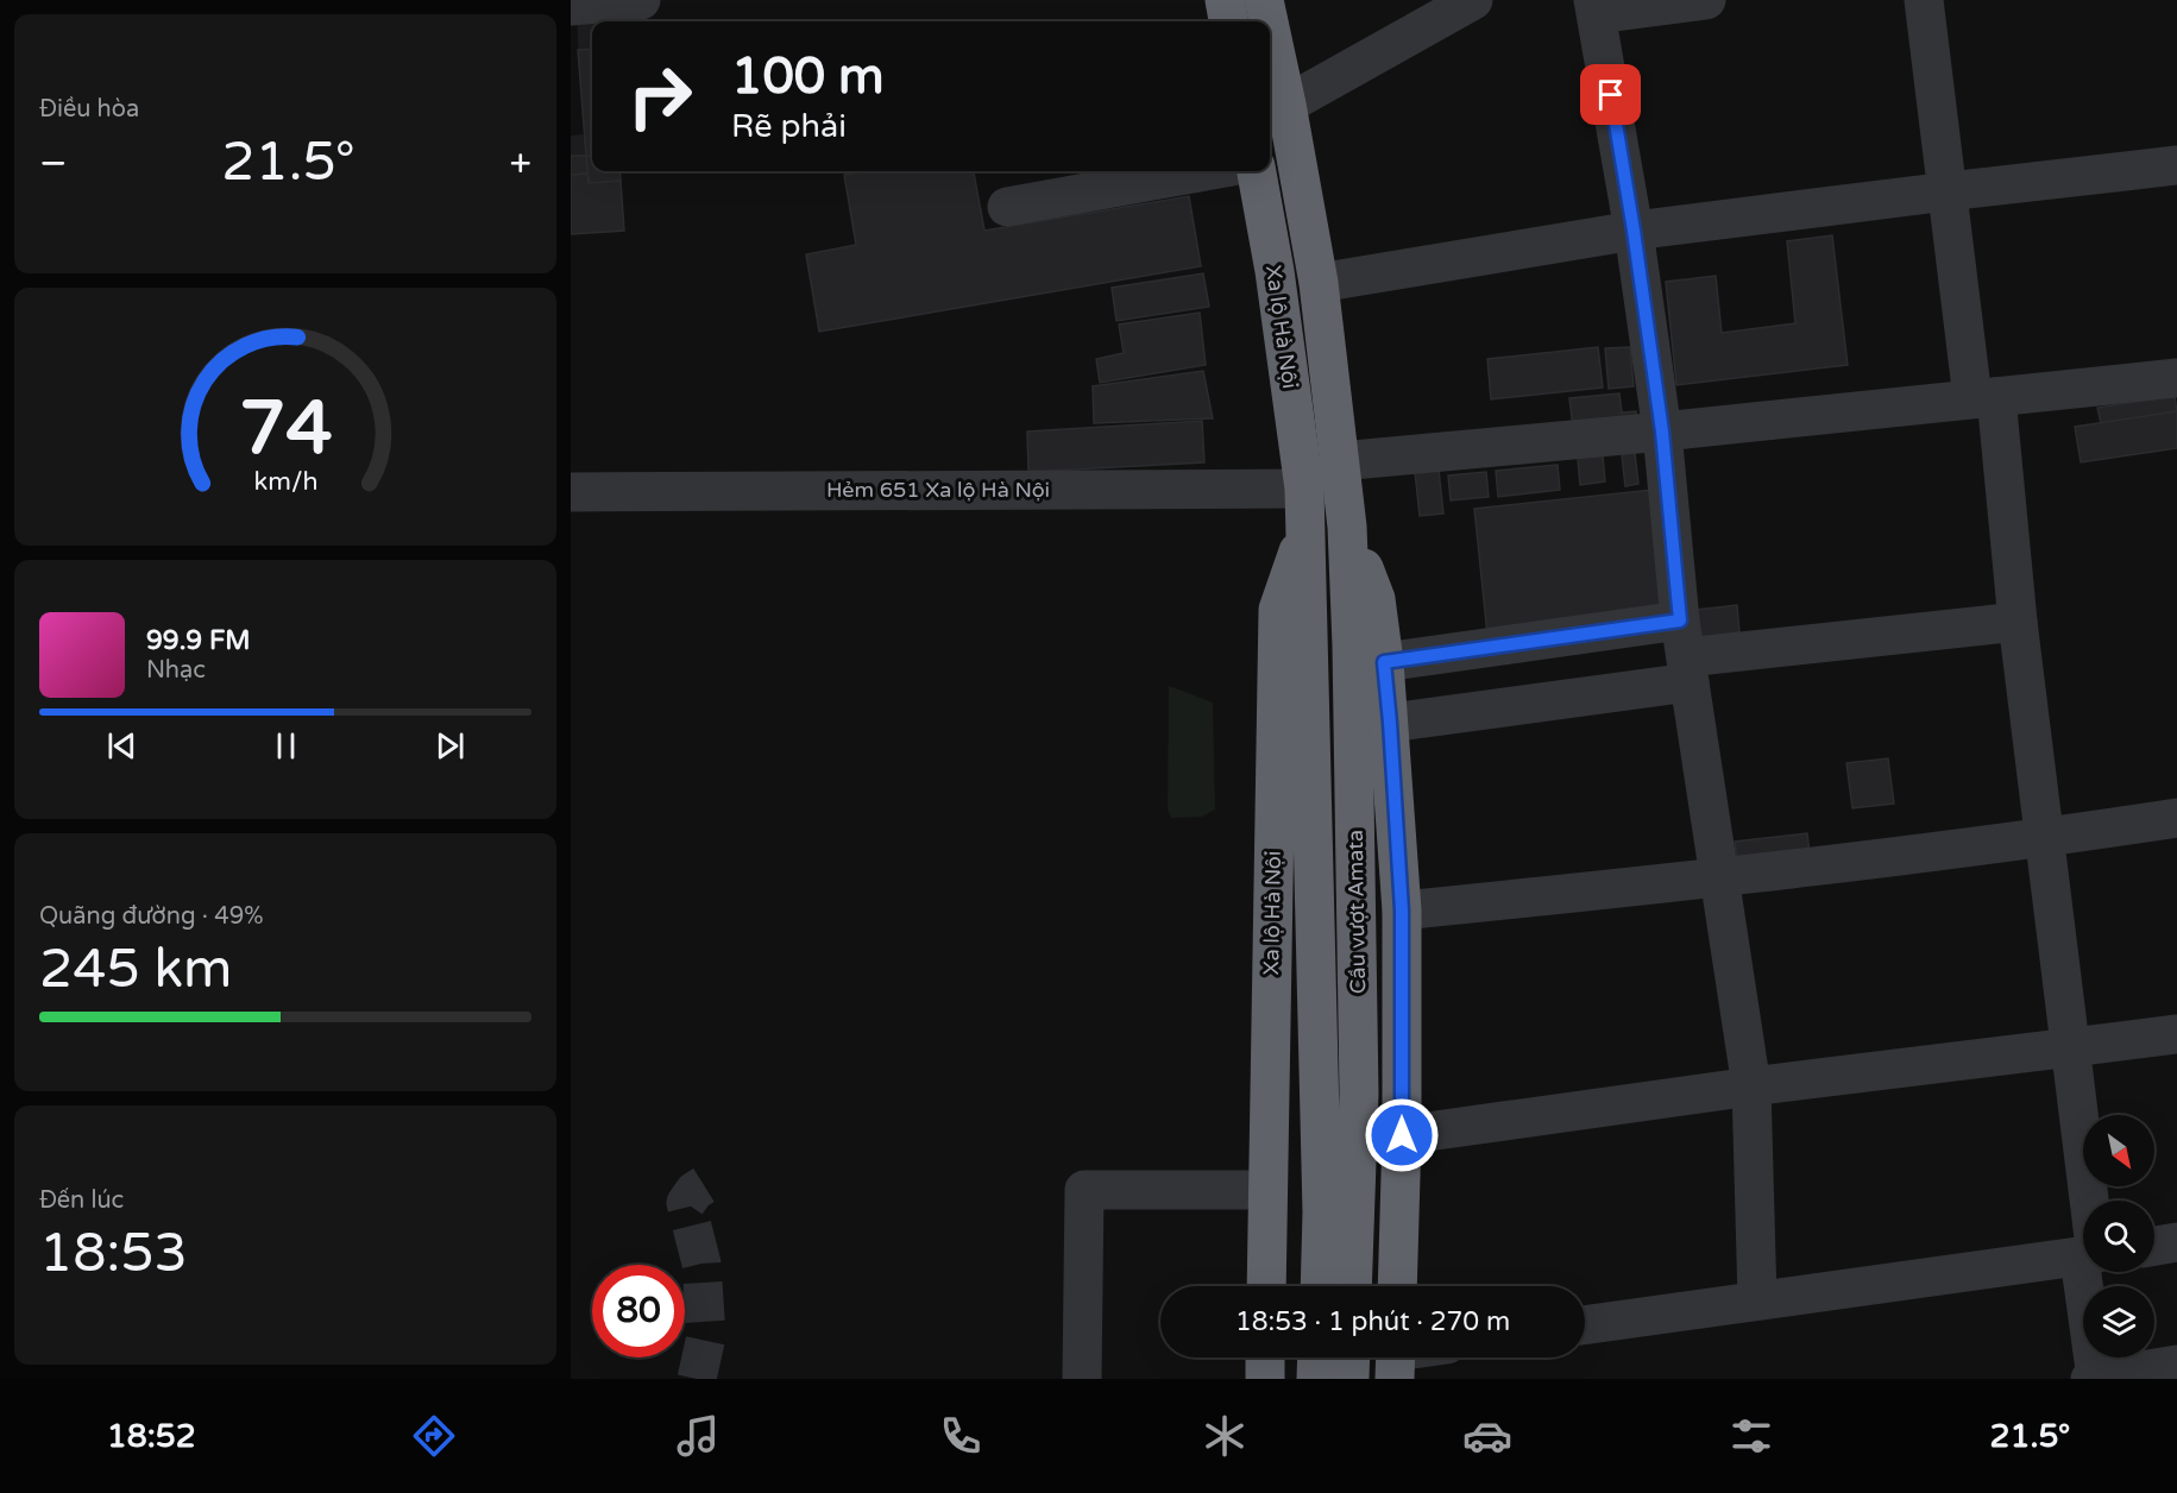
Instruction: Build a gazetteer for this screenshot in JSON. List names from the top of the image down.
{
  "streets": {
    "highway": ["Xa lộ Hà Nội", "Cầu vượt Amata"],
    "street": ["Hẻm 651 Xa lộ Hà Nội"]
  },
  "crossings": [
    ["Xa lộ Hà Nội", "Hẻm 651 Xa lộ Hà Nội"],
    ["Xa lộ Hà Nội", "Cầu vượt Amata"]
  ],
  "north": "bottom right",
  "page": {
    "tile": [
      "Điều hòa",
      ["Quãng đường · 49%", "245 km"],
      ["Đến lúc", "18:53"]
    ],
    "turn": ["100 m", "Rẽ phải"],
    "heat": ["−", "21.5°", "+"],
    "song": ["99.9 FM", "Nhạc"],
    "limit": "80",
    "trip": "18:53 · 1 phút · 270 m",
    "tabs": ["18:52", "21.5°"],
    "gauge": ["74", "km/h"]
  }
}
